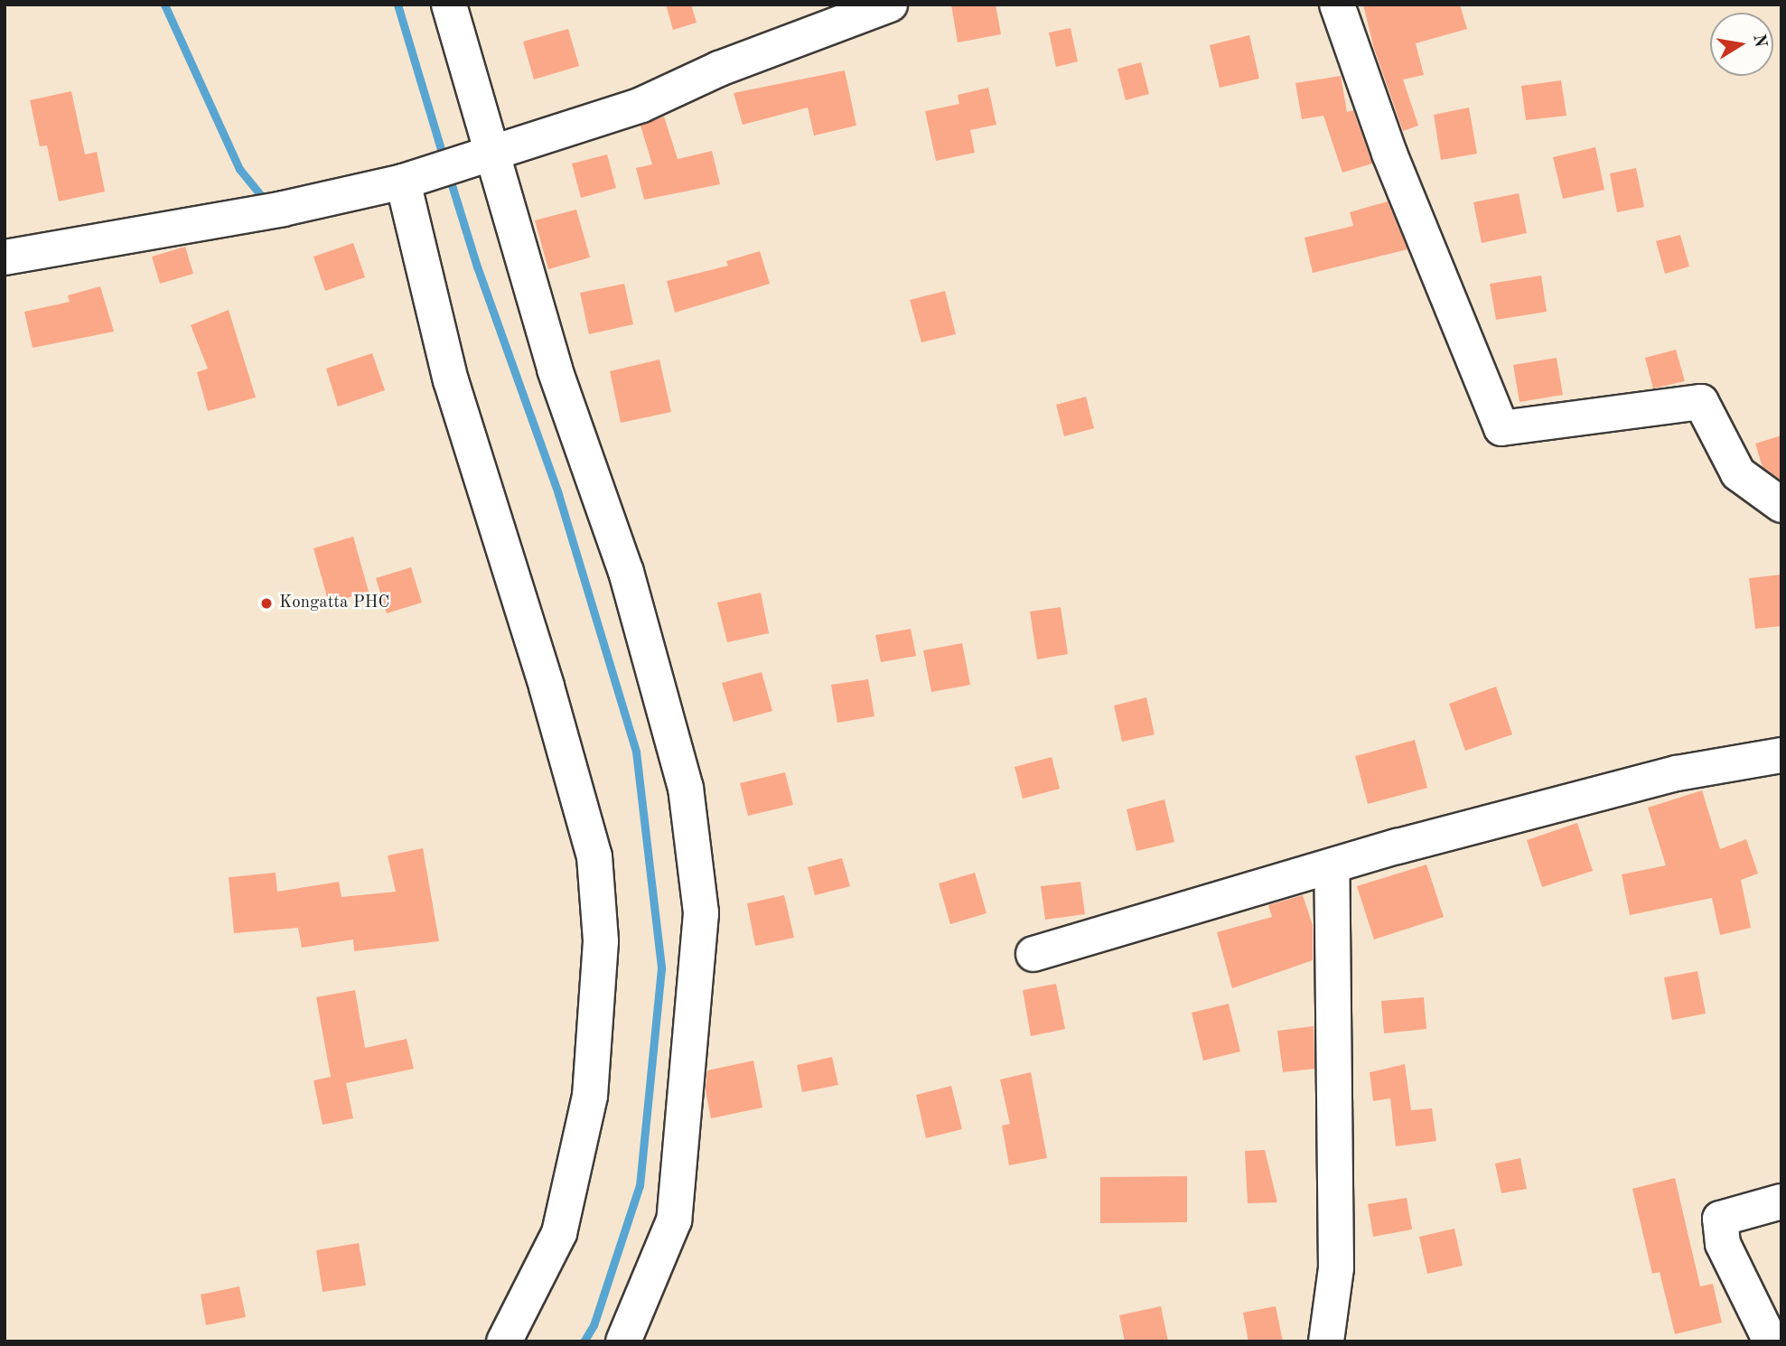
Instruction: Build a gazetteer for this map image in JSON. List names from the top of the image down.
{
  "places": ["Kongatta PHC"],
  "north": "right"
}
